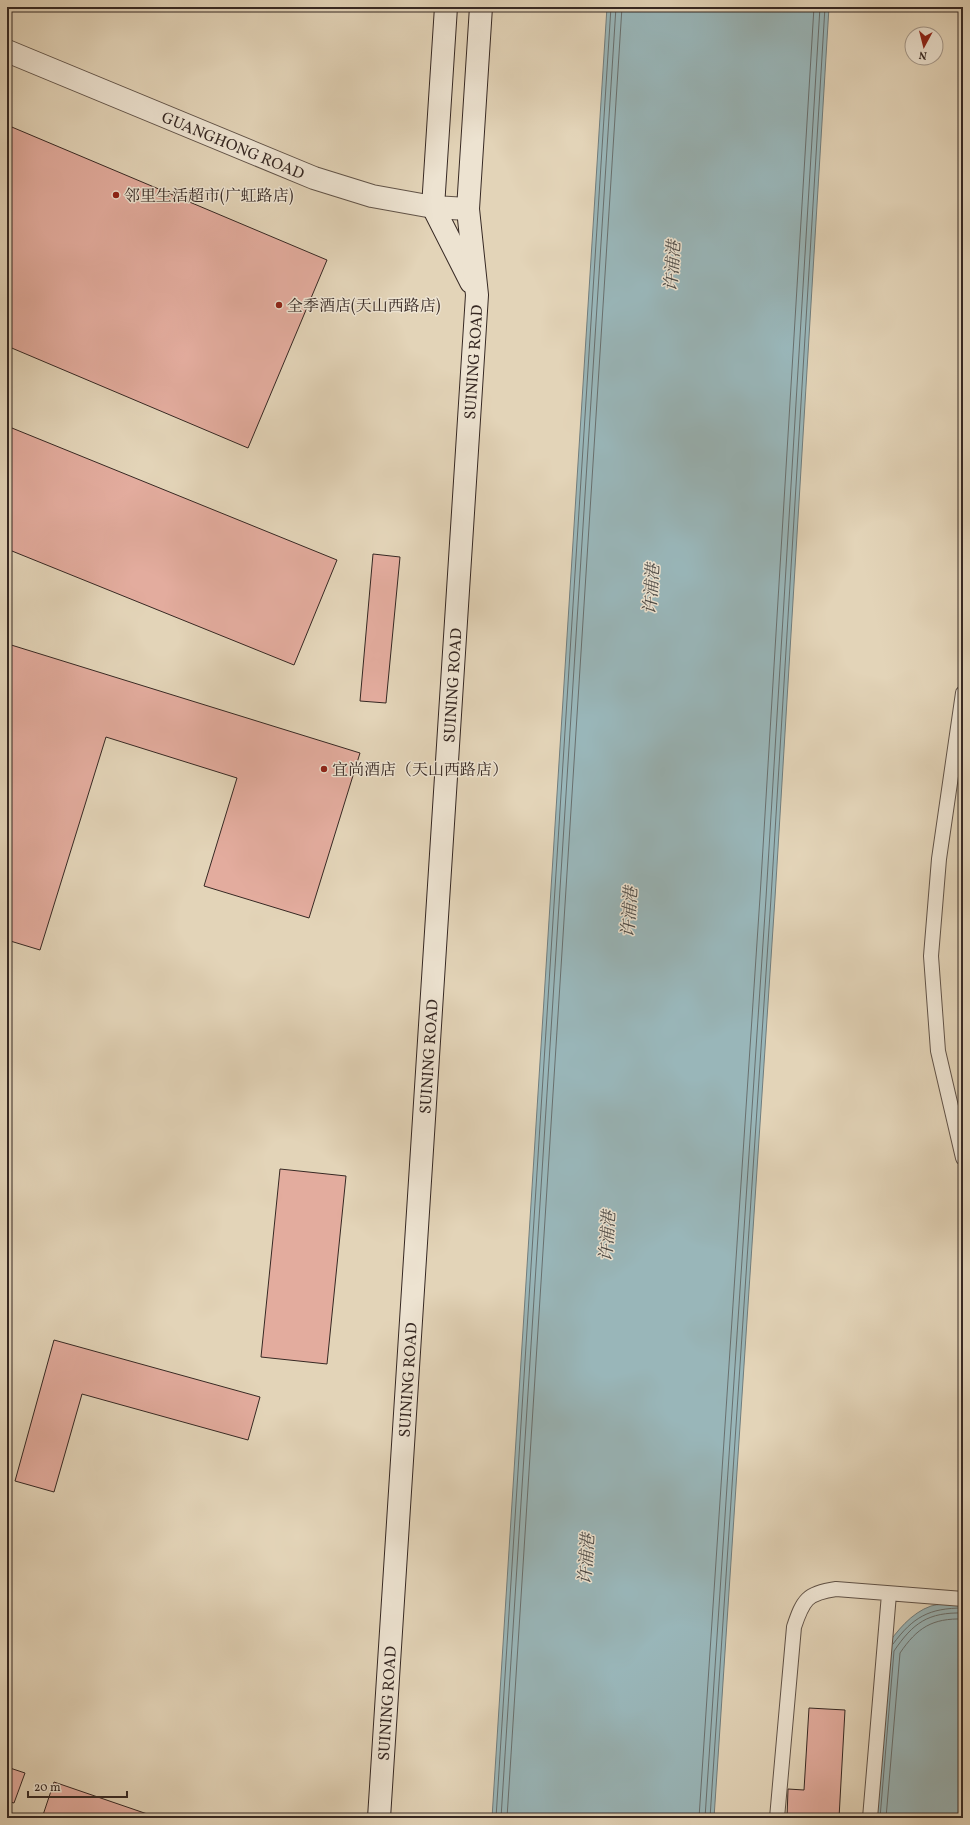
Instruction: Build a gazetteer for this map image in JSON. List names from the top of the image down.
{
  "streets": {
    "main road": ["GUANGHONG ROAD", "SUINING ROAD"]
  },
  "crossings": [
    ["GUANGHONG ROAD", "SUINING ROAD"]
  ],
  "water": ["许浦港"],
  "places": ["邻里生活超市(广虹路店)", "全季酒店(天山西路店)", "宜尚酒店（天山西路店）"],
  "scale_bar": "20 m",
  "north": "bottom"
}
